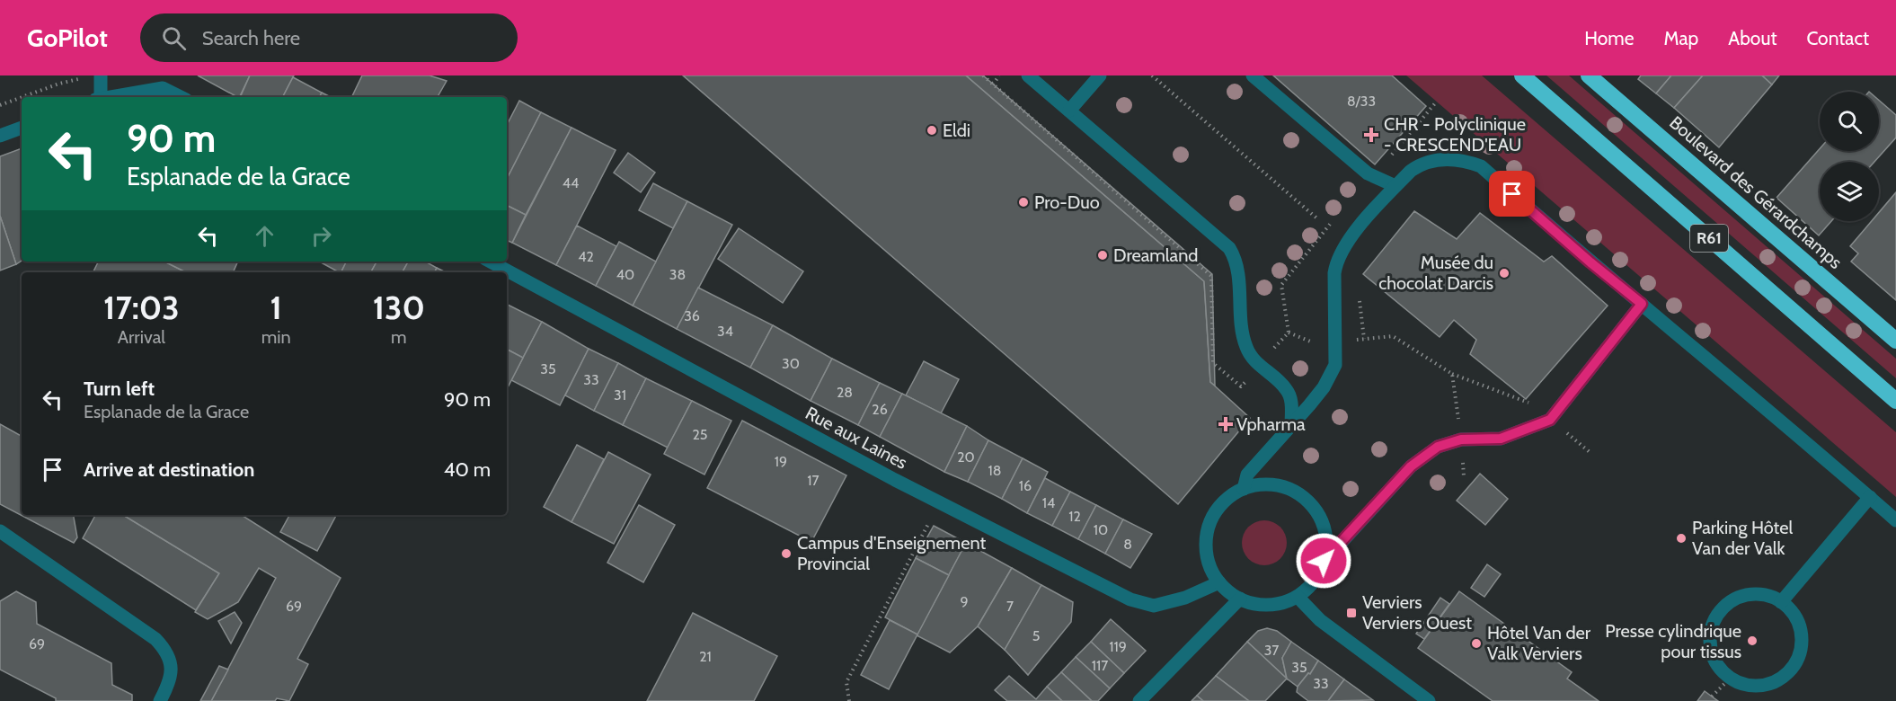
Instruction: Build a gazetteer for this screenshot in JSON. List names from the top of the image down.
{
  "streets": {
    "highway": ["Boulevard des Gérardchamps", "R61"],
    "street": ["Rue aux Laines"]
  },
  "places": {
    "other": [
      "Eldi",
      "Pro-Duo",
      "Dreamland",
      "Musée du chocolat Darcis",
      "Parking Hôtel Van der Valk",
      "Campus d'Enseignement Provincial",
      "Presse cylindrique pour tissus",
      "Hôtel Van der Valk Verviers"
    ],
    "health": ["CHR - Polyclinique - CRESCEND'EAU", "Vpharma"],
    "transit": ["Verviers Verviers Ouest"]
  },
  "house_numbers": [
    "8/33",
    "44",
    "42",
    "40",
    "38",
    "36",
    "34",
    "30",
    "35",
    "33",
    "28",
    "31",
    "26",
    "25",
    "20",
    "19",
    "18",
    "17",
    "16",
    "14",
    "12",
    "10",
    "8",
    "9",
    "69",
    "7",
    "5",
    "69",
    "119",
    "37",
    "21",
    "117",
    "35",
    "33"
  ],
  "page": {
    "header": "GoPilot",
    "search": "Search here",
    "nav": [
      "Home",
      "Map",
      "About",
      "Contact"
    ],
    "turn": ["90 m", "Esplanade de la Grace"],
    "eta": [
      "17:03",
      "Arrival",
      "1",
      "min",
      "130",
      "m"
    ],
    "list": [
      {
        "name": "Turn left",
        "note": "Esplanade de la Grace",
        "value": "90 m"
      },
      {
        "name": "Arrive at destination",
        "value": "40 m"
      }
    ]
  }
}
